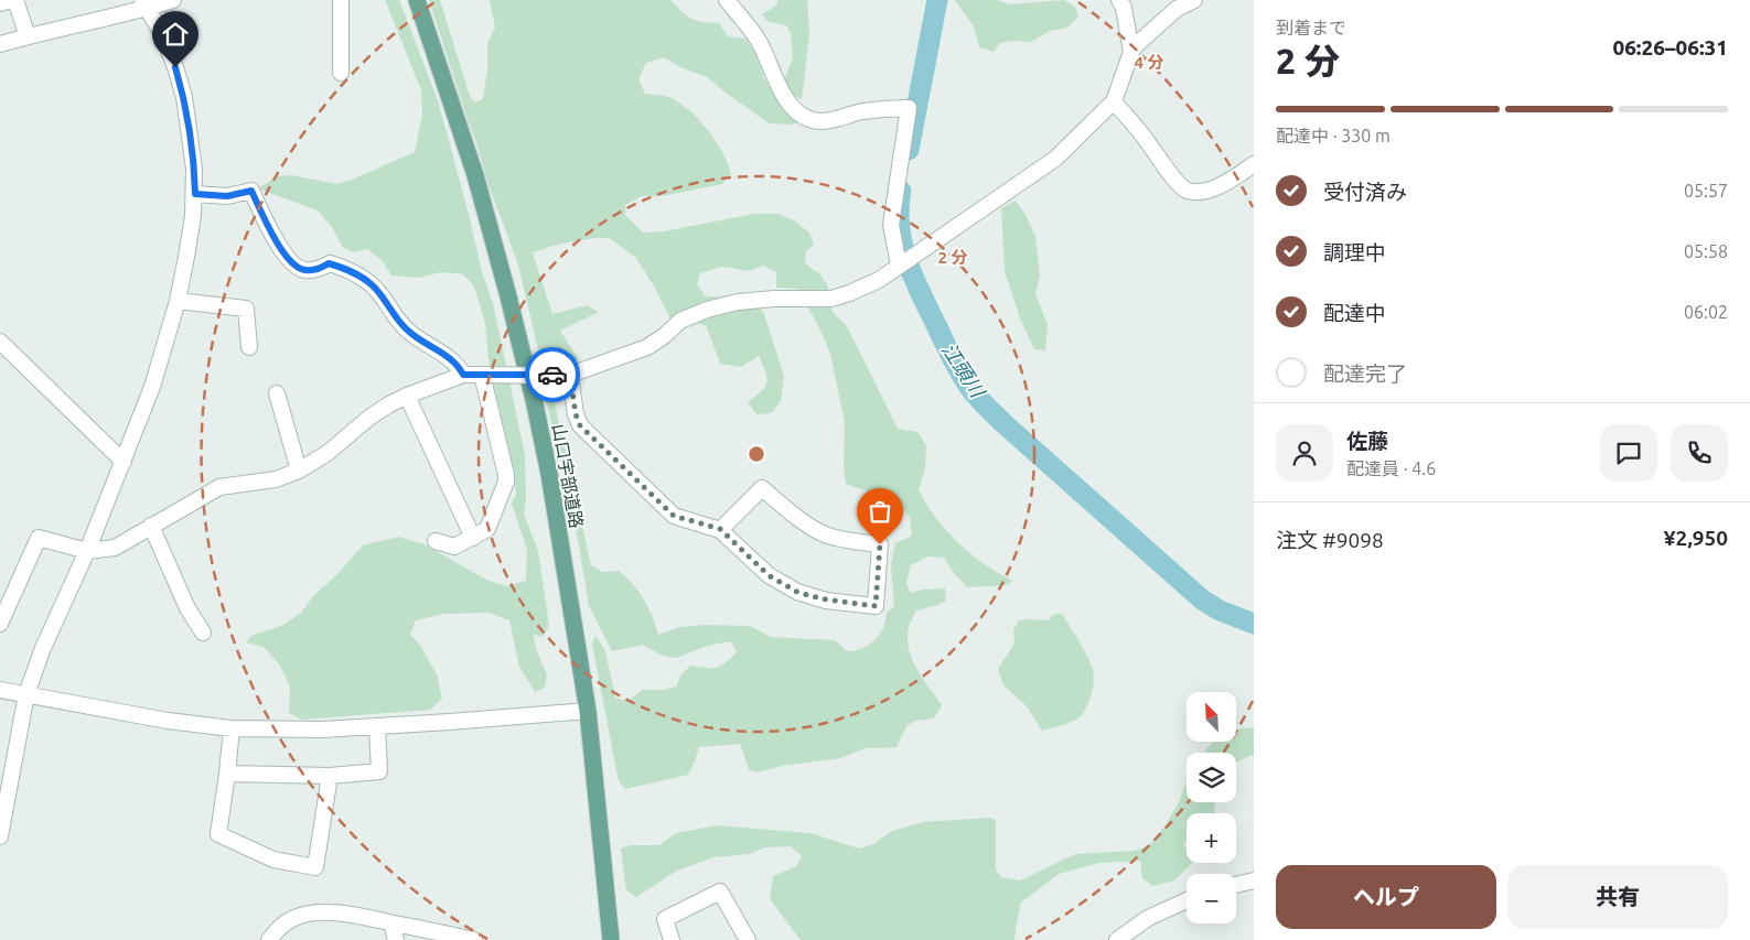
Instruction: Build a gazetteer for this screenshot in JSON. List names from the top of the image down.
{
  "streets": {
    "main road": ["山口宇部道路"]
  },
  "water": ["江頭川"],
  "north": "top left",
  "page": {
    "heading": ["2 分", "到着まで", "06:26–06:31"],
    "panel": [
      "佐藤",
      "配達員 · 4.6",
      "注文 #9098",
      "¥2,950"
    ],
    "bar": "配達中 · 330 m",
    "list": [
      ["受付済み", "05:57"],
      ["調理中", "05:58"],
      ["配達中", "06:02"],
      "配達完了"
    ],
    "map_buttons": ["+", "−"],
    "buttons": ["ヘルプ", "共有"]
  },
  "rings": ["4 分", "2 分"]
}
